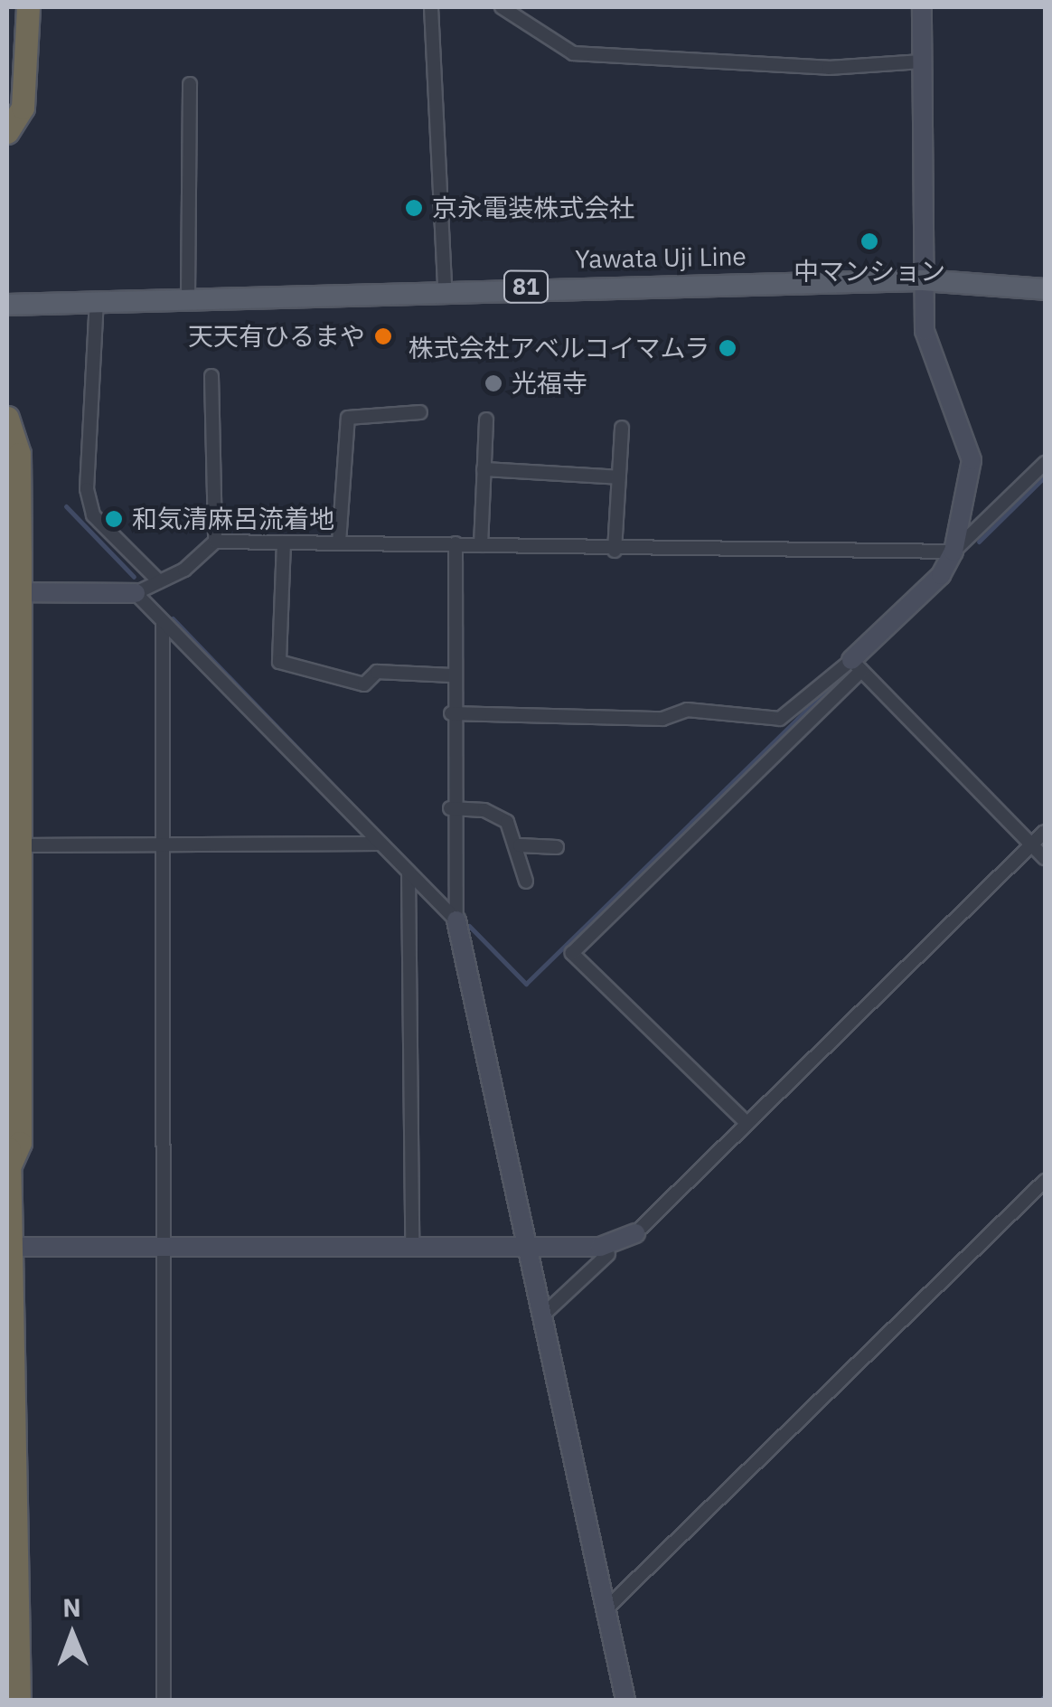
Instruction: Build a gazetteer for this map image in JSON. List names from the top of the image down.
{
  "streets": {
    "main road": ["Yawata Uji Line", "81"]
  },
  "places": [
    "京永電装株式会社",
    "中マンション",
    "天天有ひるまや",
    "株式会社アベルコイマムラ",
    "光福寺",
    "和気清麻呂流着地"
  ],
  "north": "top"
}
